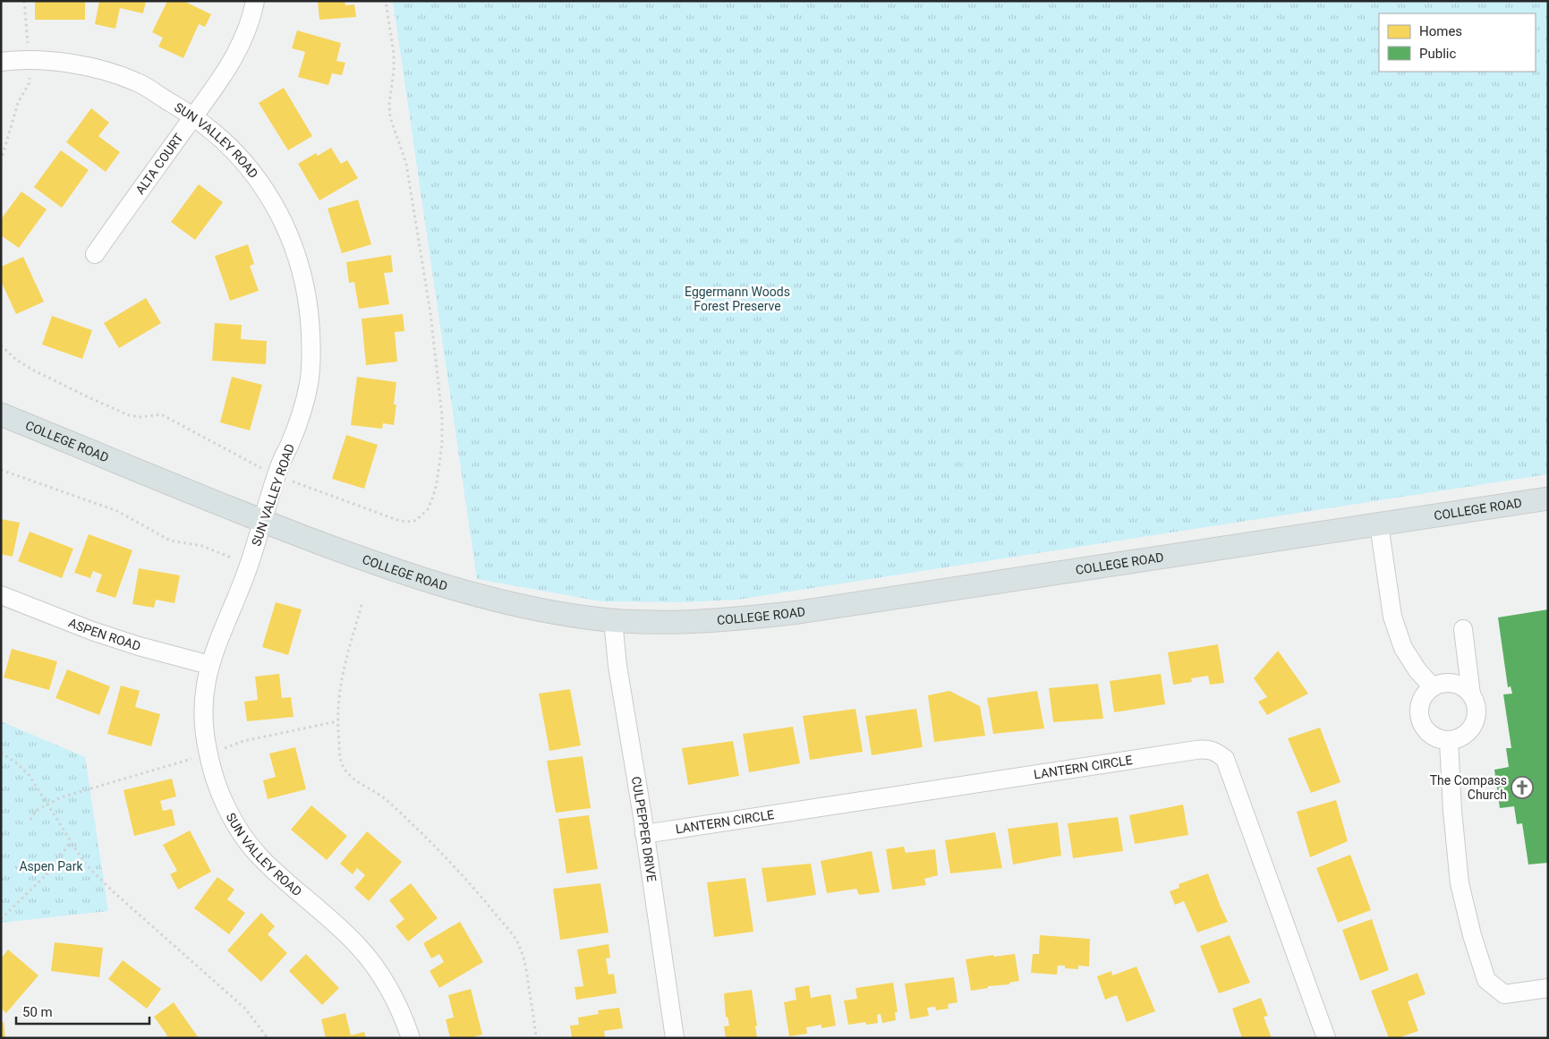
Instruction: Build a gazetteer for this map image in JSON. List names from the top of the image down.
{
  "streets": {
    "main road": ["COLLEGE ROAD"],
    "street": [
      "SUN VALLEY ROAD",
      "ALTA COURT",
      "ASPEN ROAD",
      "LANTERN CIRCLE",
      "CULPEPPER DRIVE"
    ]
  },
  "crossings": [
    ["SUN VALLEY ROAD", "ALTA COURT"],
    ["SUN VALLEY ROAD", "COLLEGE ROAD"],
    ["SUN VALLEY ROAD", "ASPEN ROAD"],
    ["COLLEGE ROAD", "CULPEPPER DRIVE"],
    ["LANTERN CIRCLE", "CULPEPPER DRIVE"]
  ],
  "parks": ["Eggermann Woods Forest Preserve", "Aspen Park"],
  "places": {
    "church": ["The Compass Church"]
  },
  "legend": ["Homes", "Public"],
  "scale_bar": "50 m"
}
